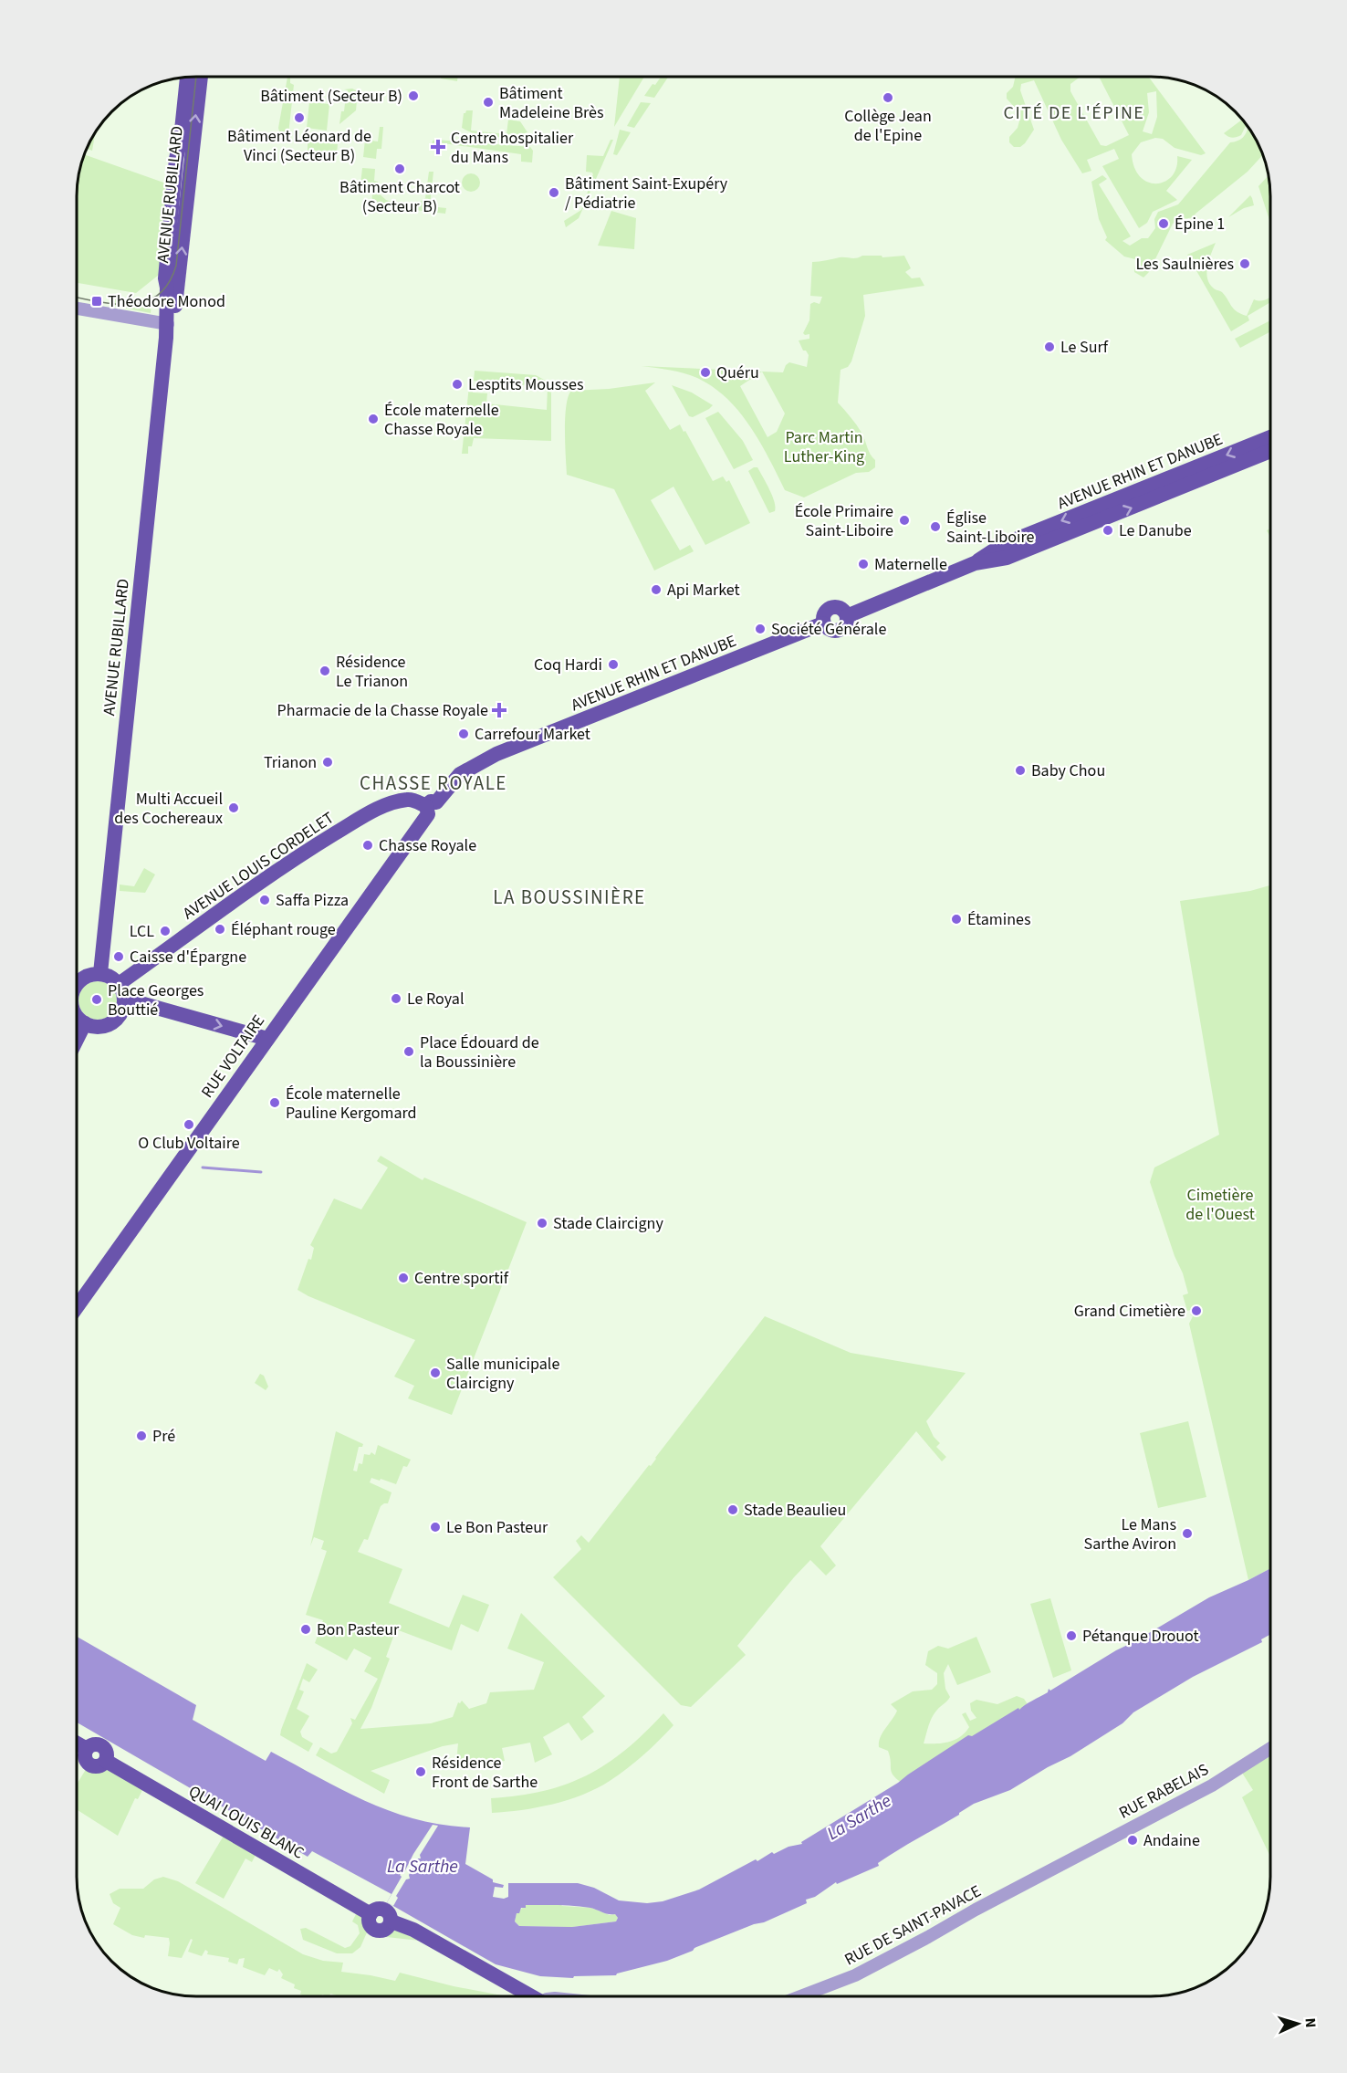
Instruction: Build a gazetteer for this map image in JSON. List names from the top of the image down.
{
  "streets": {
    "main road": [
      "AVENUE RUBILLARD",
      "AVENUE RHIN ET DANUBE",
      "AVENUE LOUIS CORDELET",
      "RUE VOLTAIRE",
      "QUAI LOUIS BLANC"
    ],
    "street": ["RUE RABELAIS", "RUE DE SAINT-PAVACE"]
  },
  "crossings": [
    ["AVENUE RHIN ET DANUBE", "RUE VOLTAIRE"],
    ["AVENUE LOUIS CORDELET", "RUE VOLTAIRE"],
    ["RUE RABELAIS", "RUE DE SAINT-PAVACE"]
  ],
  "districts": ["CITÉ DE L'ÉPINE", "CHASSE ROYALE", "LA BOUSSINIÈRE"],
  "water": ["La Sarthe"],
  "parks": ["Parc Martin Luther-King", "Cimetière de l'Ouest"],
  "places": {
    "other": [
      "Bâtiment (Secteur B)",
      "Collège Jean de l'Epine",
      "Bâtiment Madeleine Brès",
      "Bâtiment Léonard de Vinci (Secteur B)",
      "Bâtiment Charcot (Secteur B)",
      "Bâtiment Saint-Exupéry / Pédiatrie",
      "Épine 1",
      "Les Saulnières",
      "Le Surf",
      "Quéru",
      "Lesptits Mousses",
      "École maternelle Chasse Royale",
      "École Primaire Saint-Liboire",
      "Église Saint-Liboire",
      "Le Danube",
      "Maternelle",
      "Api Market",
      "Société Générale",
      "Coq Hardi",
      "Résidence Le Trianon",
      "Carrefour Market",
      "Trianon",
      "Baby Chou",
      "Multi Accueil des Cochereaux",
      "Chasse Royale",
      "Saffa Pizza",
      "Étamines",
      "Éléphant rouge",
      "LCL",
      "Caisse d'Épargne",
      "Le Royal",
      "Place Georges Bouttié",
      "Place Édouard de la Boussinière",
      "École maternelle Pauline Kergomard",
      "O Club Voltaire",
      "Stade Claircigny",
      "Centre sportif",
      "Grand Cimetière",
      "Salle municipale Claircigny",
      "Pré",
      "Stade Beaulieu",
      "Le Bon Pasteur",
      "Le Mans Sarthe Aviron",
      "Bon Pasteur",
      "Pétanque Drouot",
      "Résidence Front de Sarthe",
      "Andaine"
    ],
    "health": ["Centre hospitalier du Mans", "Pharmacie de la Chasse Royale"],
    "transit": ["Théodore Monod"]
  },
  "north": "right"
}
